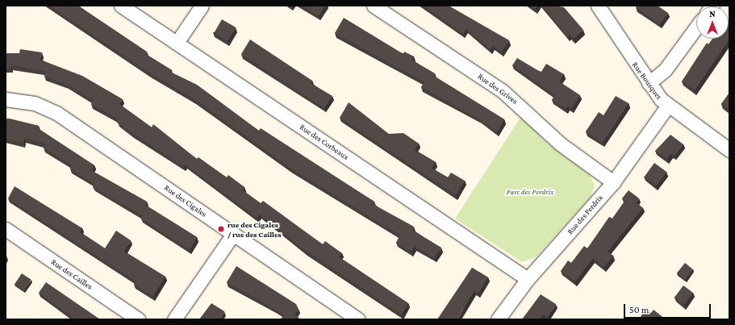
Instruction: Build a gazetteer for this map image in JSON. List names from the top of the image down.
{
  "streets": {
    "street": [
      "Rue Bousquet",
      "Rue des Grives",
      "Rue des Corbeaux",
      "Rue des Cigales",
      "Rue des Perdrix",
      "Rue des Cailles"
    ]
  },
  "crossings": [
    ["Rue Bousquet", "Rue des Perdrix"],
    ["Rue des Grives", "Rue des Perdrix"],
    ["Rue des Corbeaux", "Rue des Perdrix"]
  ],
  "parks": ["Parc des Perdrix"],
  "places": ["rue des Cigales / rue des Cailles"],
  "scale_bar": "50 m",
  "north": "top"
}
